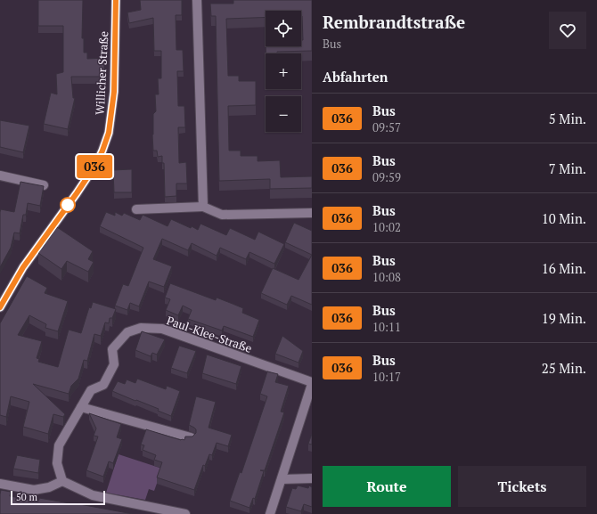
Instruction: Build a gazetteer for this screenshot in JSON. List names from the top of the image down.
{
  "streets": {
    "street": ["Willicher Straße", "Paul-Klee-Straße"]
  },
  "lines": ["bus line 036"],
  "scale_bar": "50 m",
  "page": {
    "on_map": "036",
    "heading": [
      ["Rembrandtstraße", "Bus"],
      "Abfahrten"
    ],
    "map_buttons": ["+", "−"],
    "list": [
      {
        "mark": "036",
        "name": "Bus",
        "note": "09:57",
        "value": "5 Min."
      },
      {
        "mark": "036",
        "name": "Bus",
        "note": "09:59",
        "value": "7 Min."
      },
      {
        "mark": "036",
        "name": "Bus",
        "note": "10:02",
        "value": "10 Min."
      },
      {
        "mark": "036",
        "name": "Bus",
        "note": "10:08",
        "value": "16 Min."
      },
      {
        "mark": "036",
        "name": "Bus",
        "note": "10:11",
        "value": "19 Min."
      },
      {
        "mark": "036",
        "name": "Bus",
        "note": "10:17",
        "value": "25 Min."
      }
    ],
    "buttons": ["Route", "Tickets"],
    "scale": "50 m"
  }
}
